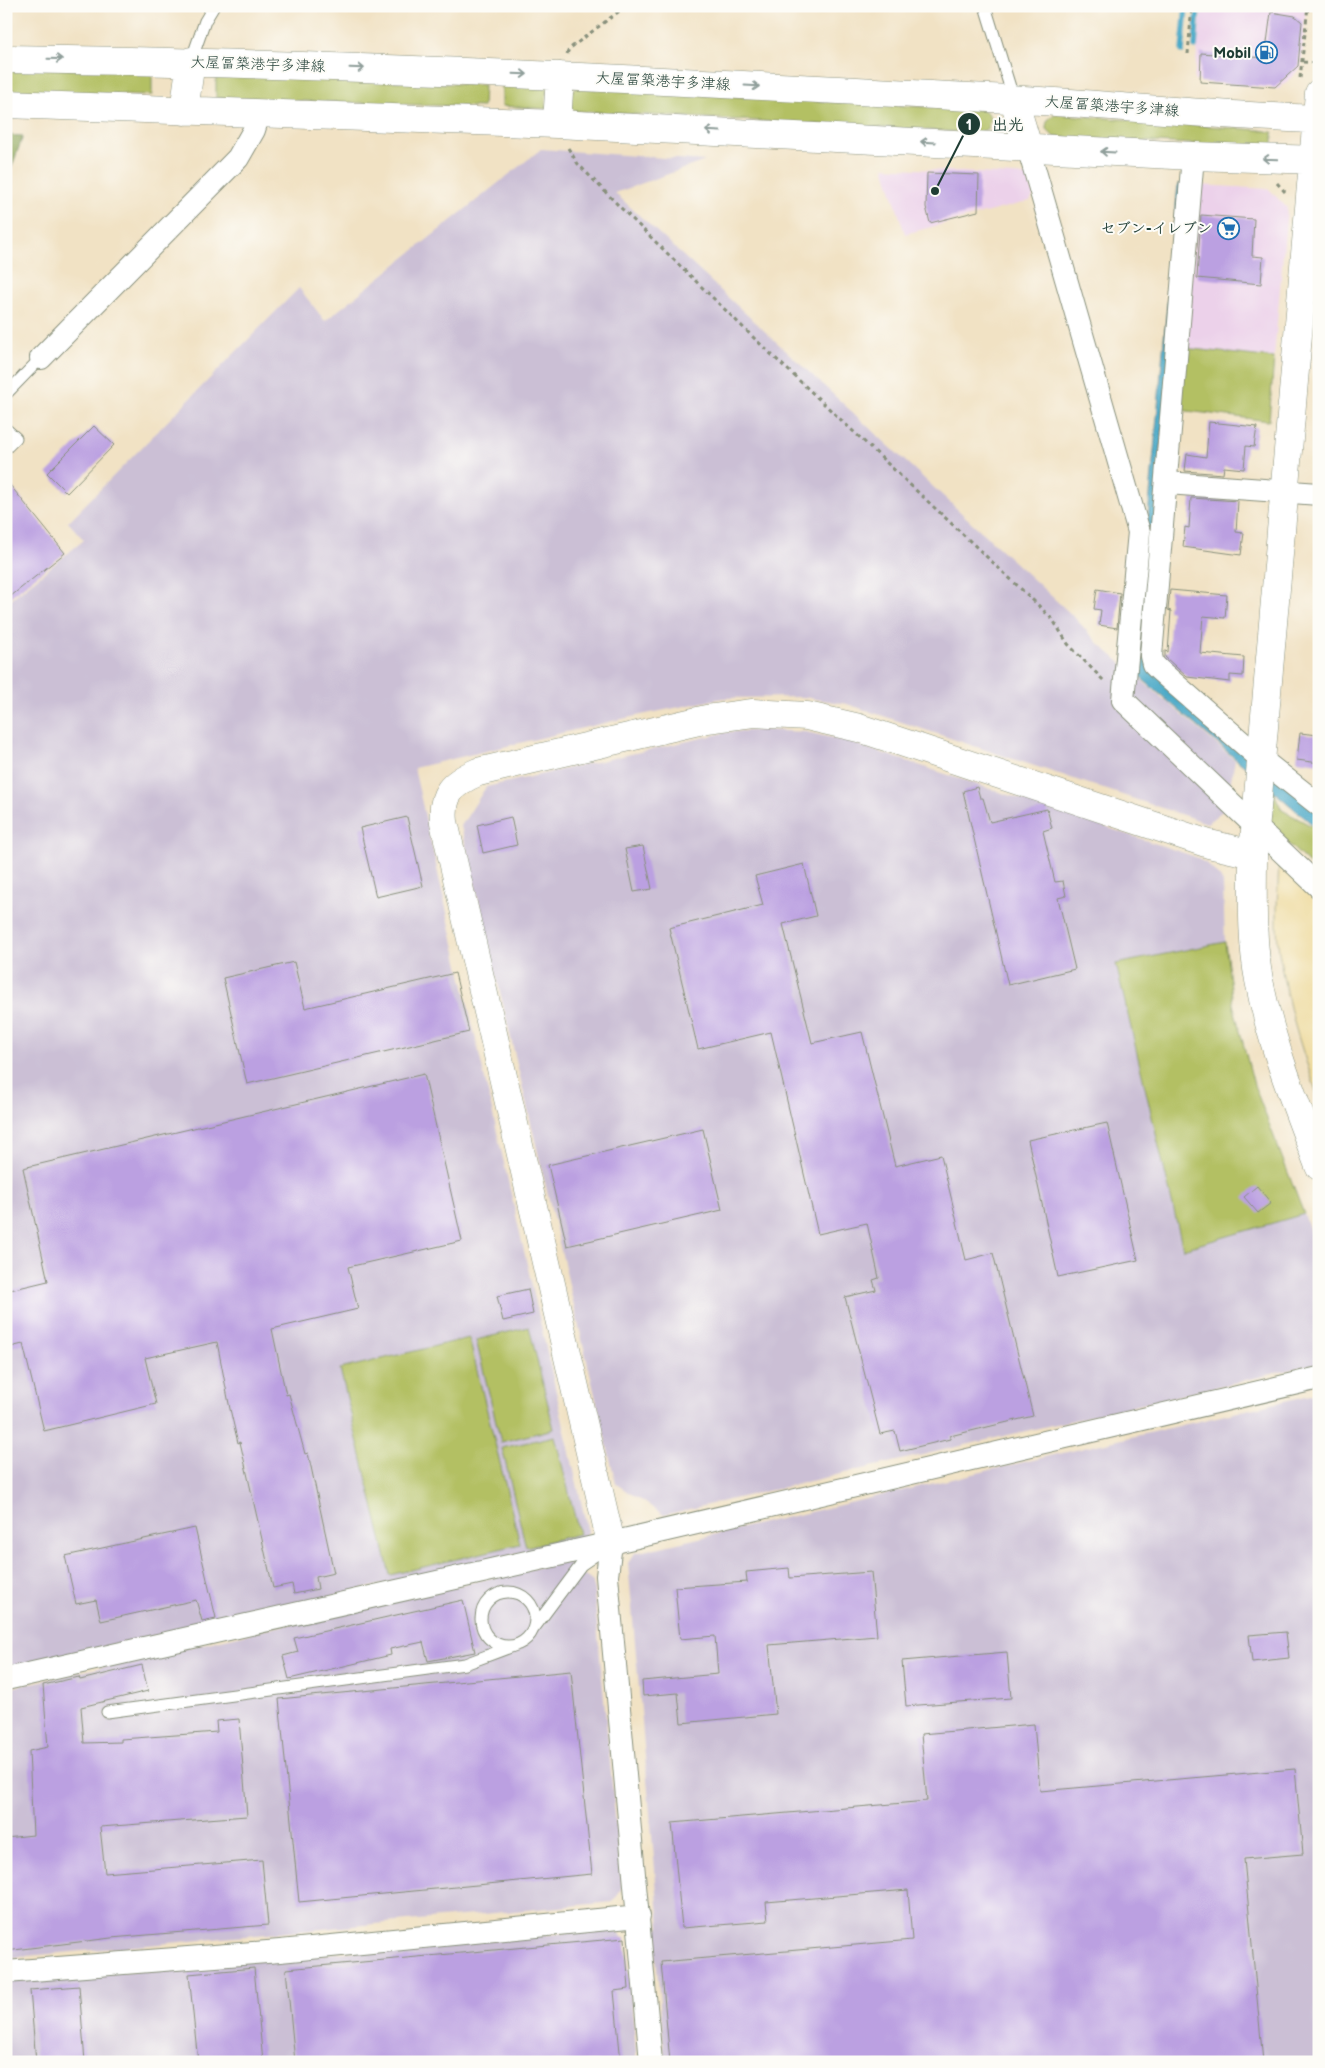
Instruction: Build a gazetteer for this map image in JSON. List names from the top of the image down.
{
  "streets": {
    "main road": ["大屋冨築港宇多津線"]
  },
  "places": {
    "fuel station": ["Mobil"],
    "other": ["出光"],
    "supermarket": ["セブン-イレブン"]
  }
}
